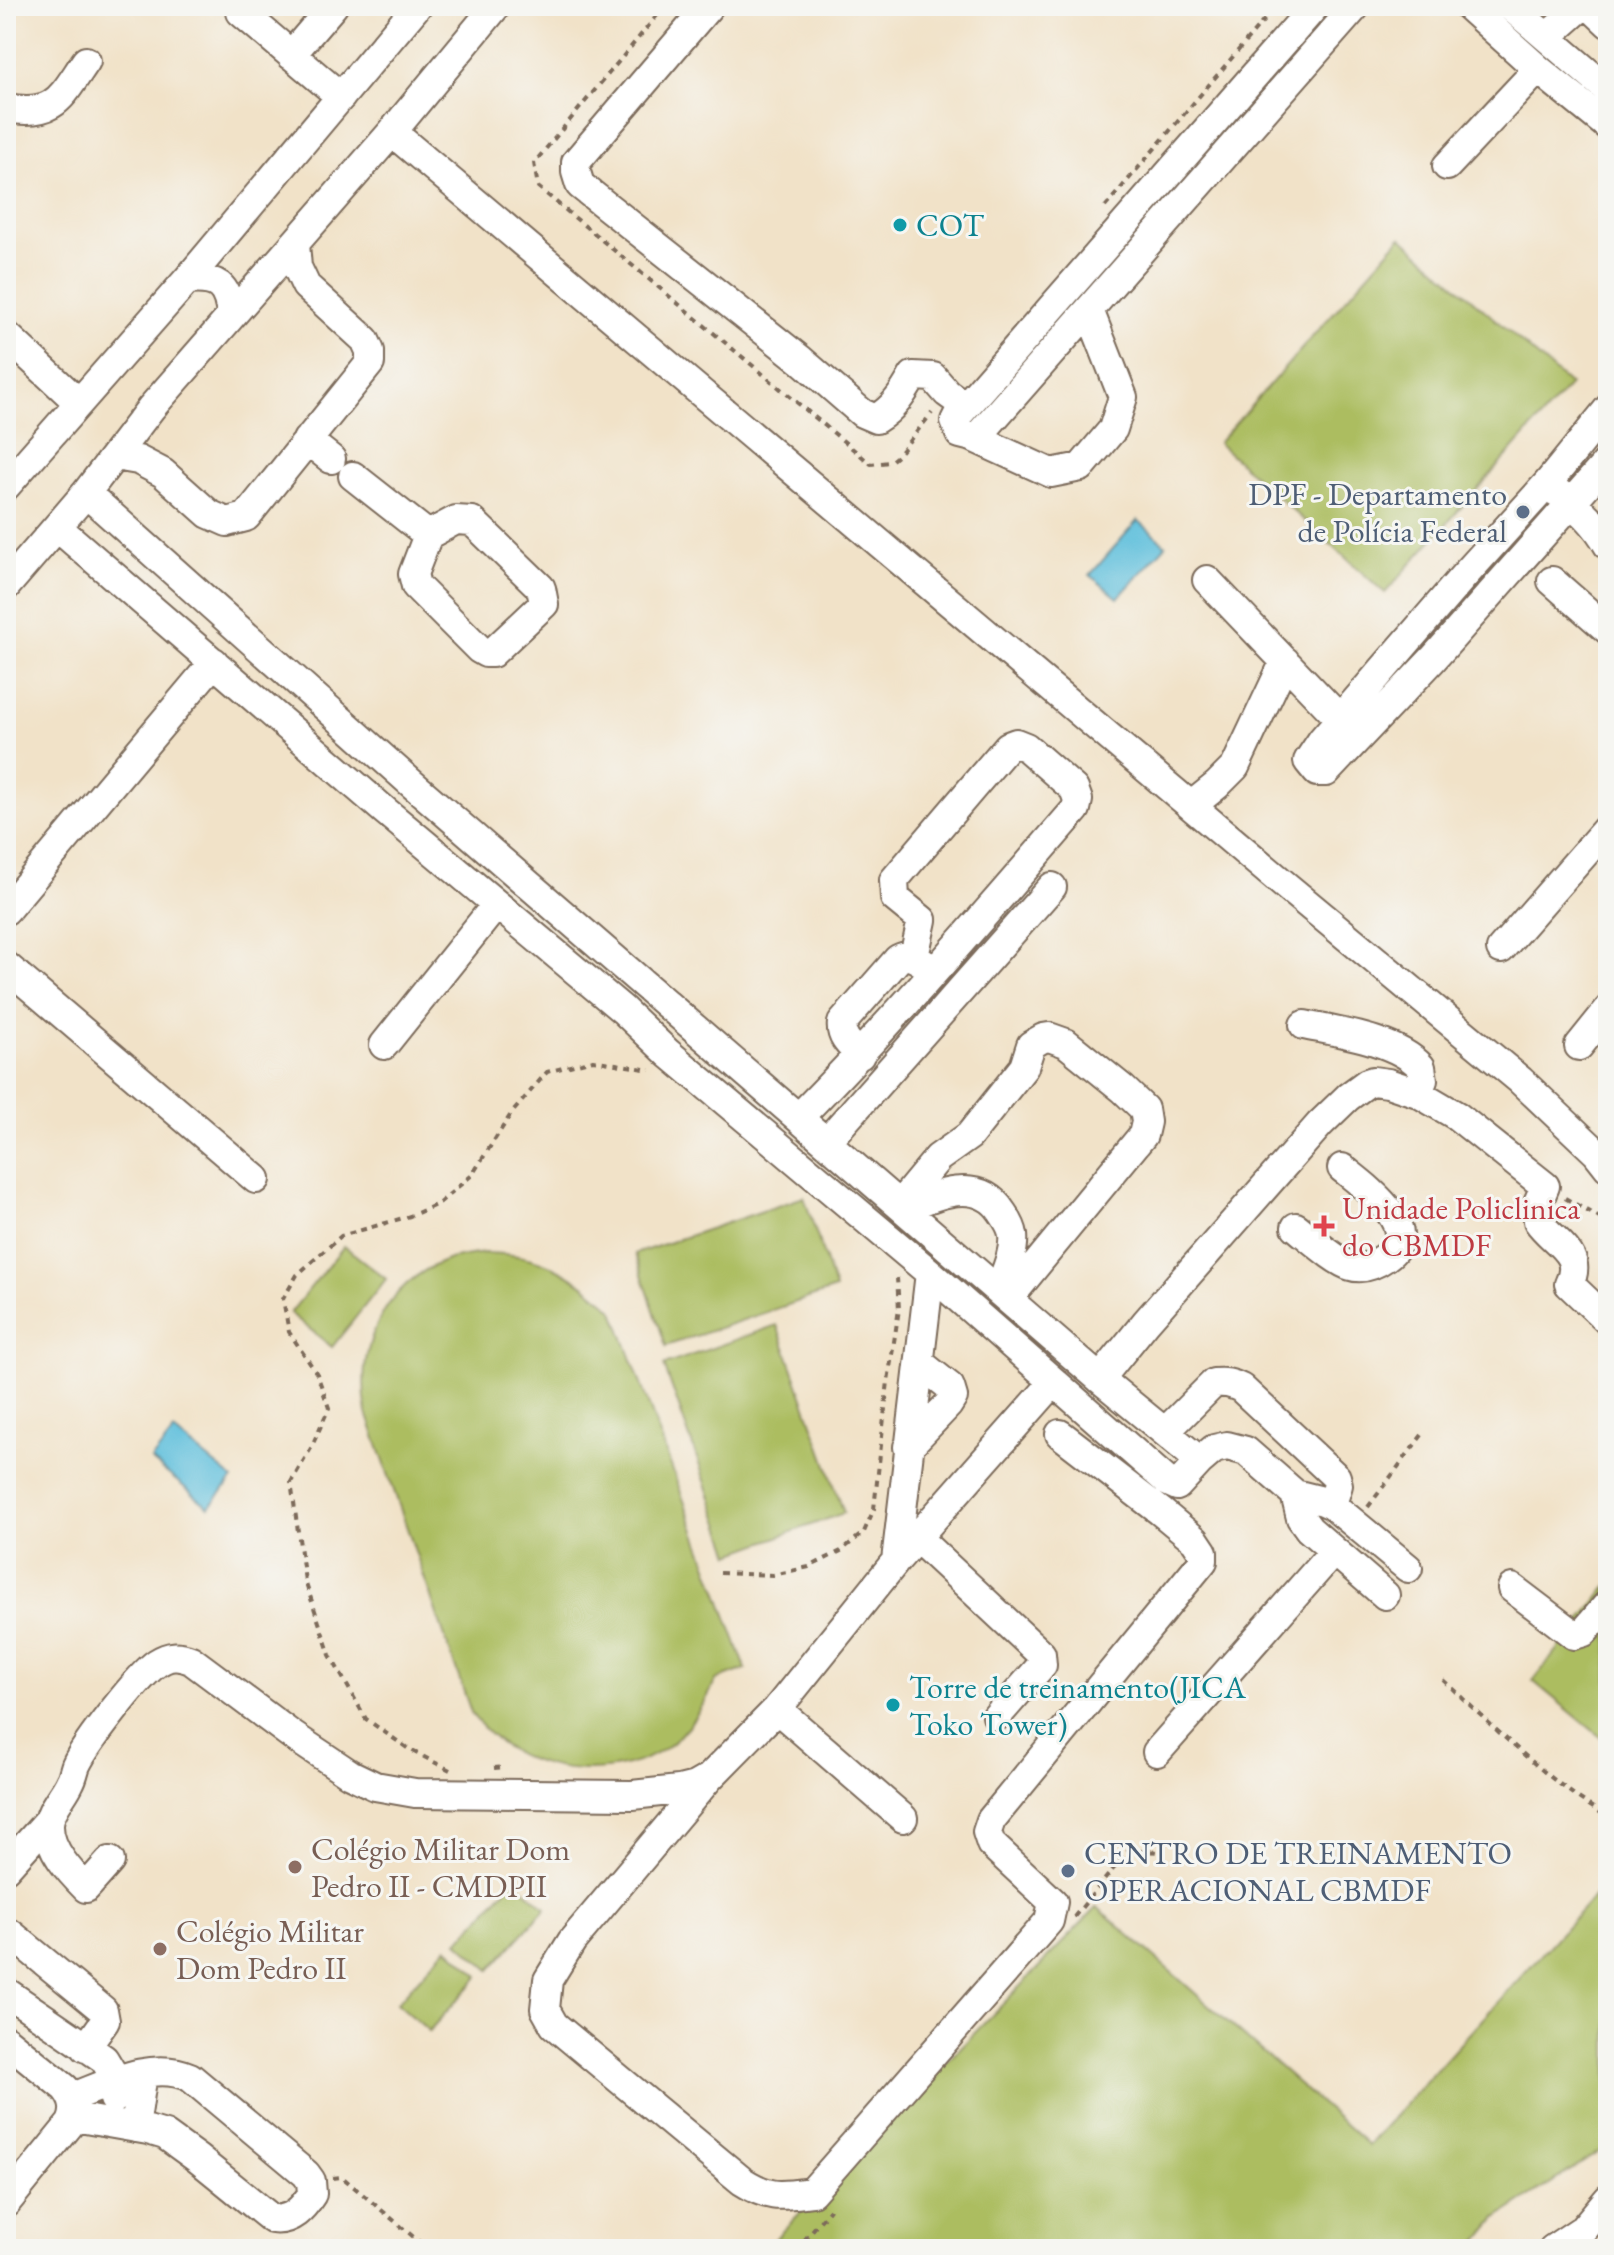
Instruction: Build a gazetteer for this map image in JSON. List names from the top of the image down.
{
  "places": {
    "other": [
      "COT",
      "DPF - Departamento de Polícia Federal",
      "Torre de treinamento(JICA Toko Tower)",
      "Colégio Militar Dom Pedro II - CMDPII",
      "CENTRO DE TREINAMENTO OPERACIONAL CBMDF",
      "Colégio Militar Dom Pedro II"
    ],
    "health": ["Unidade Policlinica do CBMDF"]
  }
}
